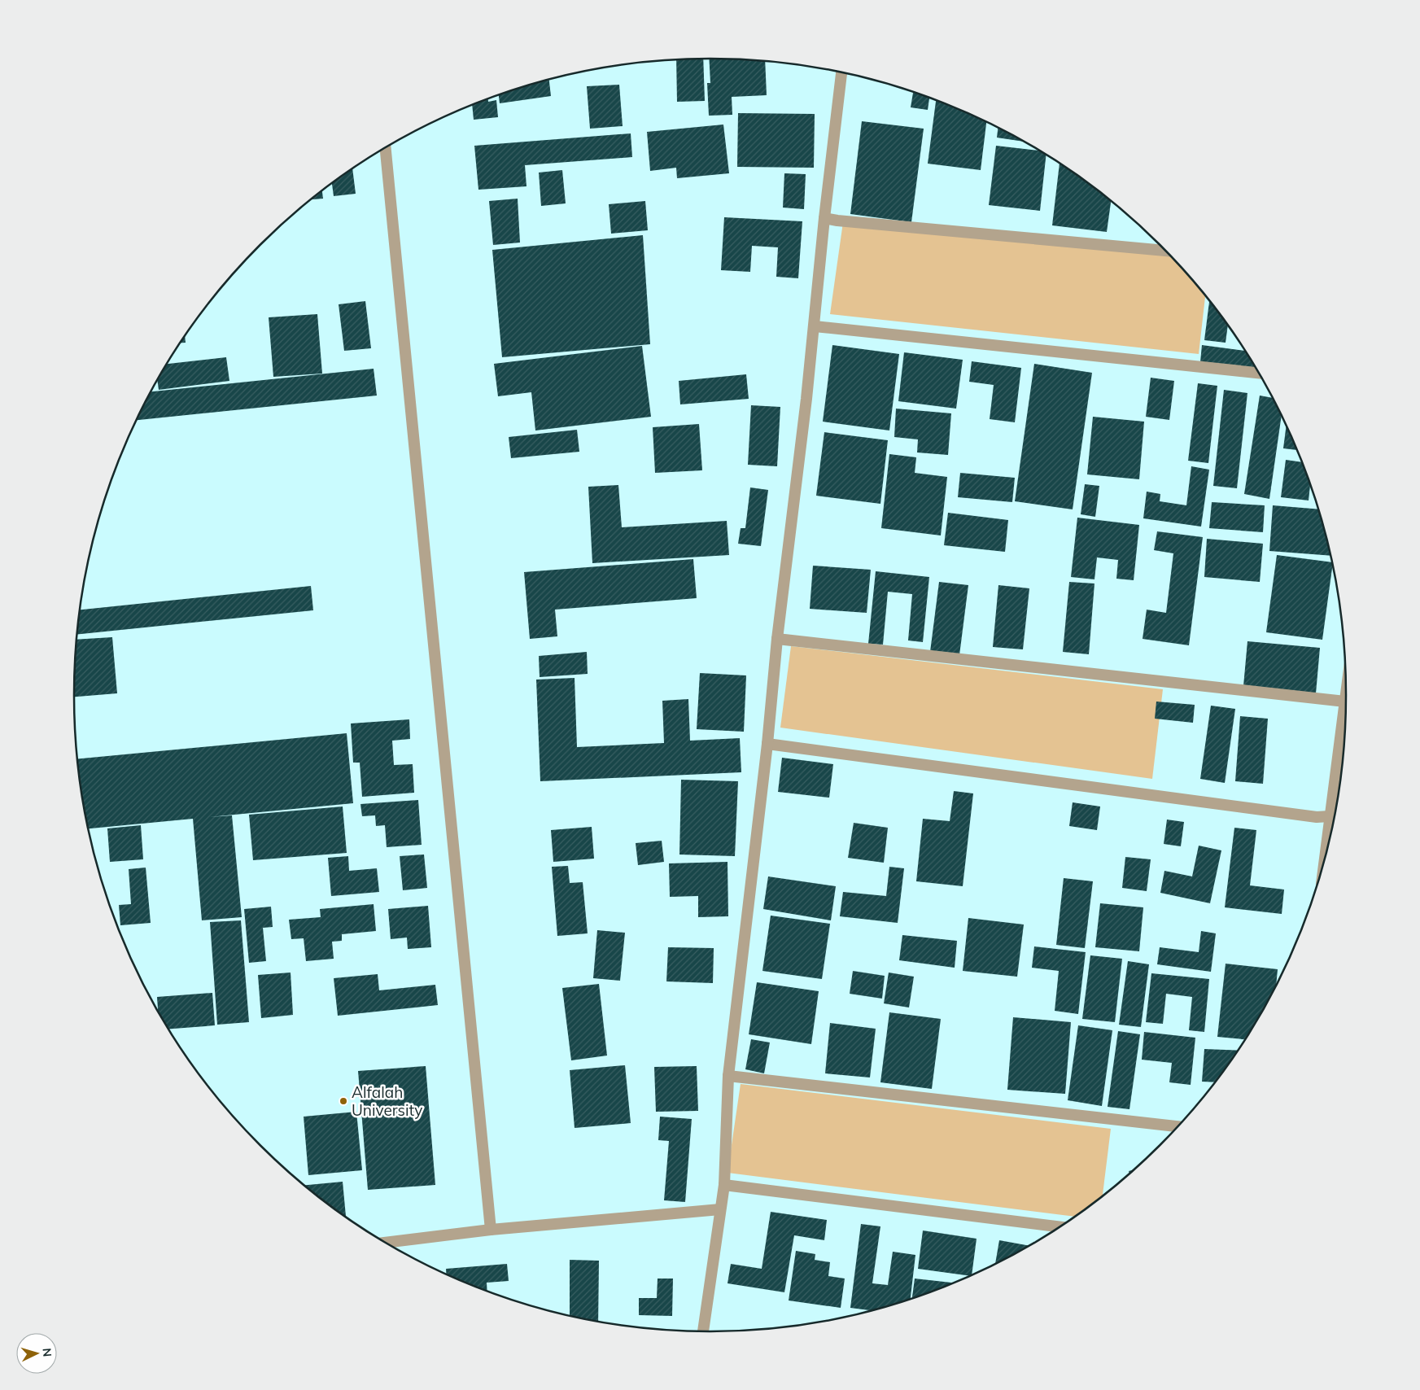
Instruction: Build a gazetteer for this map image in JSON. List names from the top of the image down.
{
  "places": ["Alfalah University"],
  "north": "right"
}
